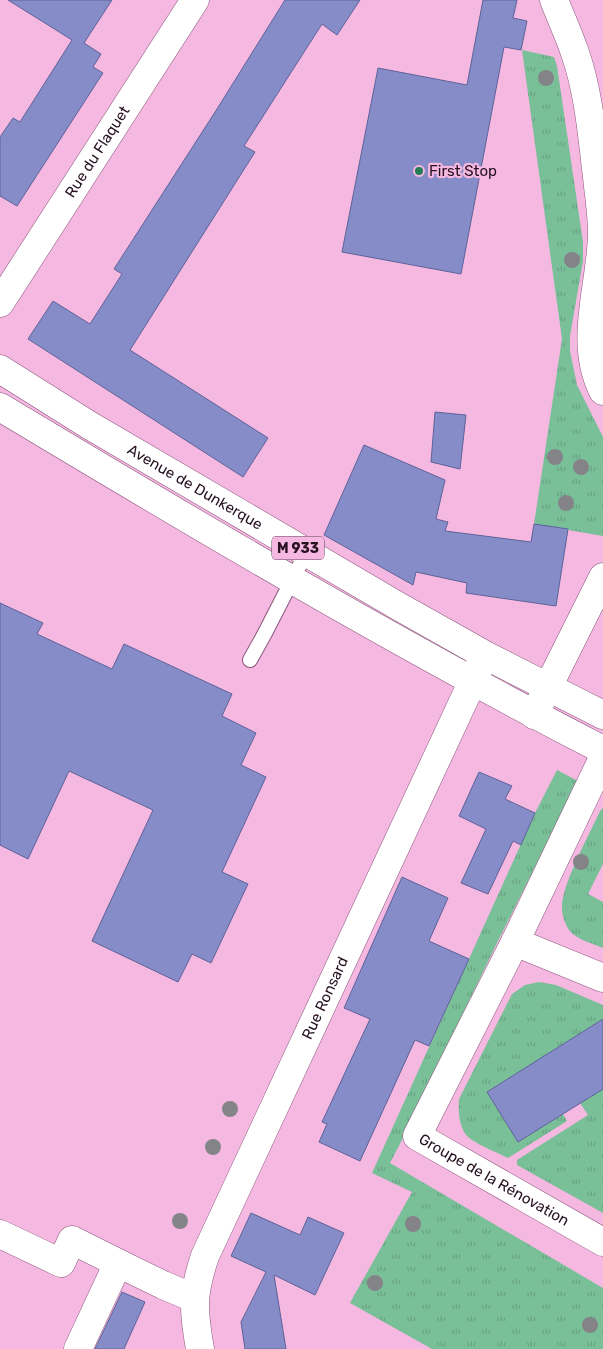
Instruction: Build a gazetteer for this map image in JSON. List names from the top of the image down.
{
  "streets": {
    "street": [
      "Rue du Flaquet",
      "Avenue de Dunkerque",
      "M 933",
      "Rue Ronsard",
      "Groupe de la Rénovation"
    ]
  },
  "crossings": [
    ["Avenue de Dunkerque", "Rue Ronsard"]
  ],
  "places": ["First Stop"]
}
